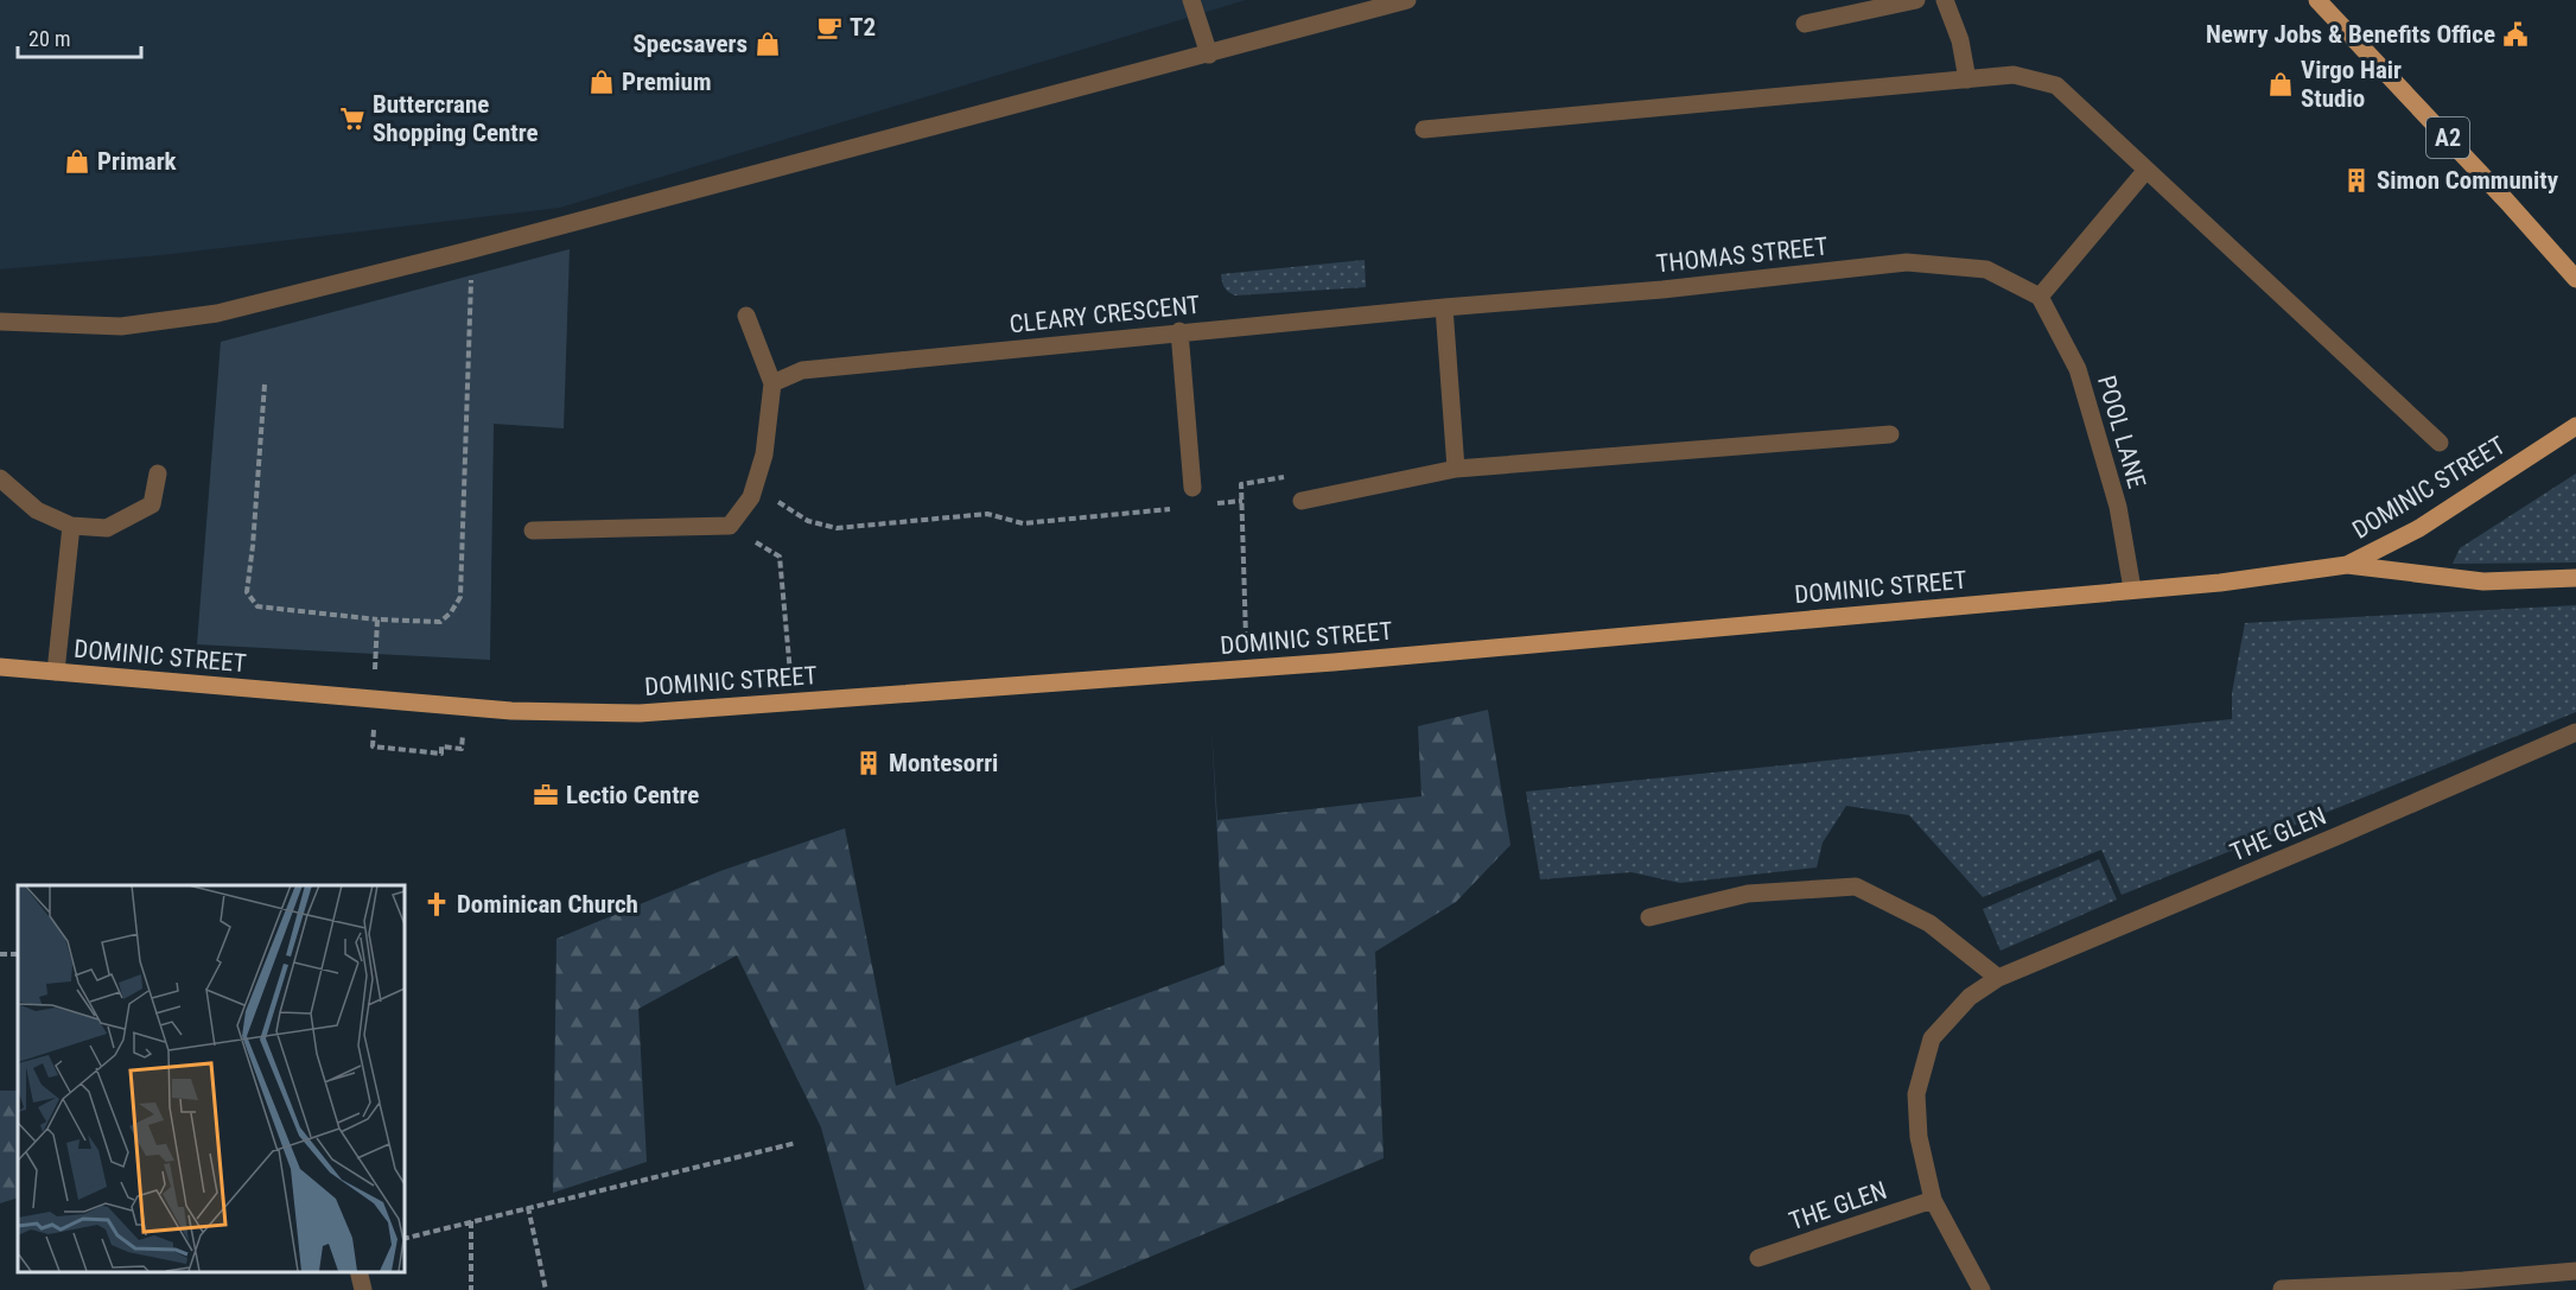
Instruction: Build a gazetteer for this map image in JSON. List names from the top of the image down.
{
  "streets": {
    "main road": ["A2", "DOMINIC STREET"],
    "street": [
      "THOMAS STREET",
      "CLEARY CRESCENT",
      "POOL LANE",
      "THE GLEN"
    ]
  },
  "crossings": [
    ["THOMAS STREET", "CLEARY CRESCENT"],
    ["THOMAS STREET", "POOL LANE"],
    ["POOL LANE", "DOMINIC STREET"]
  ],
  "places": {
    "cafe": ["T2"],
    "public building": ["Newry Jobs & Benefits Office"],
    "shop": [
      "Specsavers",
      "Premium",
      "Virgo Hair Studio",
      "Primark"
    ],
    "supermarket": ["Buttercrane Shopping Centre"],
    "building": ["Simon Community", "Montesorri"],
    "office": ["Lectio Centre"],
    "church": ["Dominican Church"]
  },
  "scale_bar": "20 m"
}
